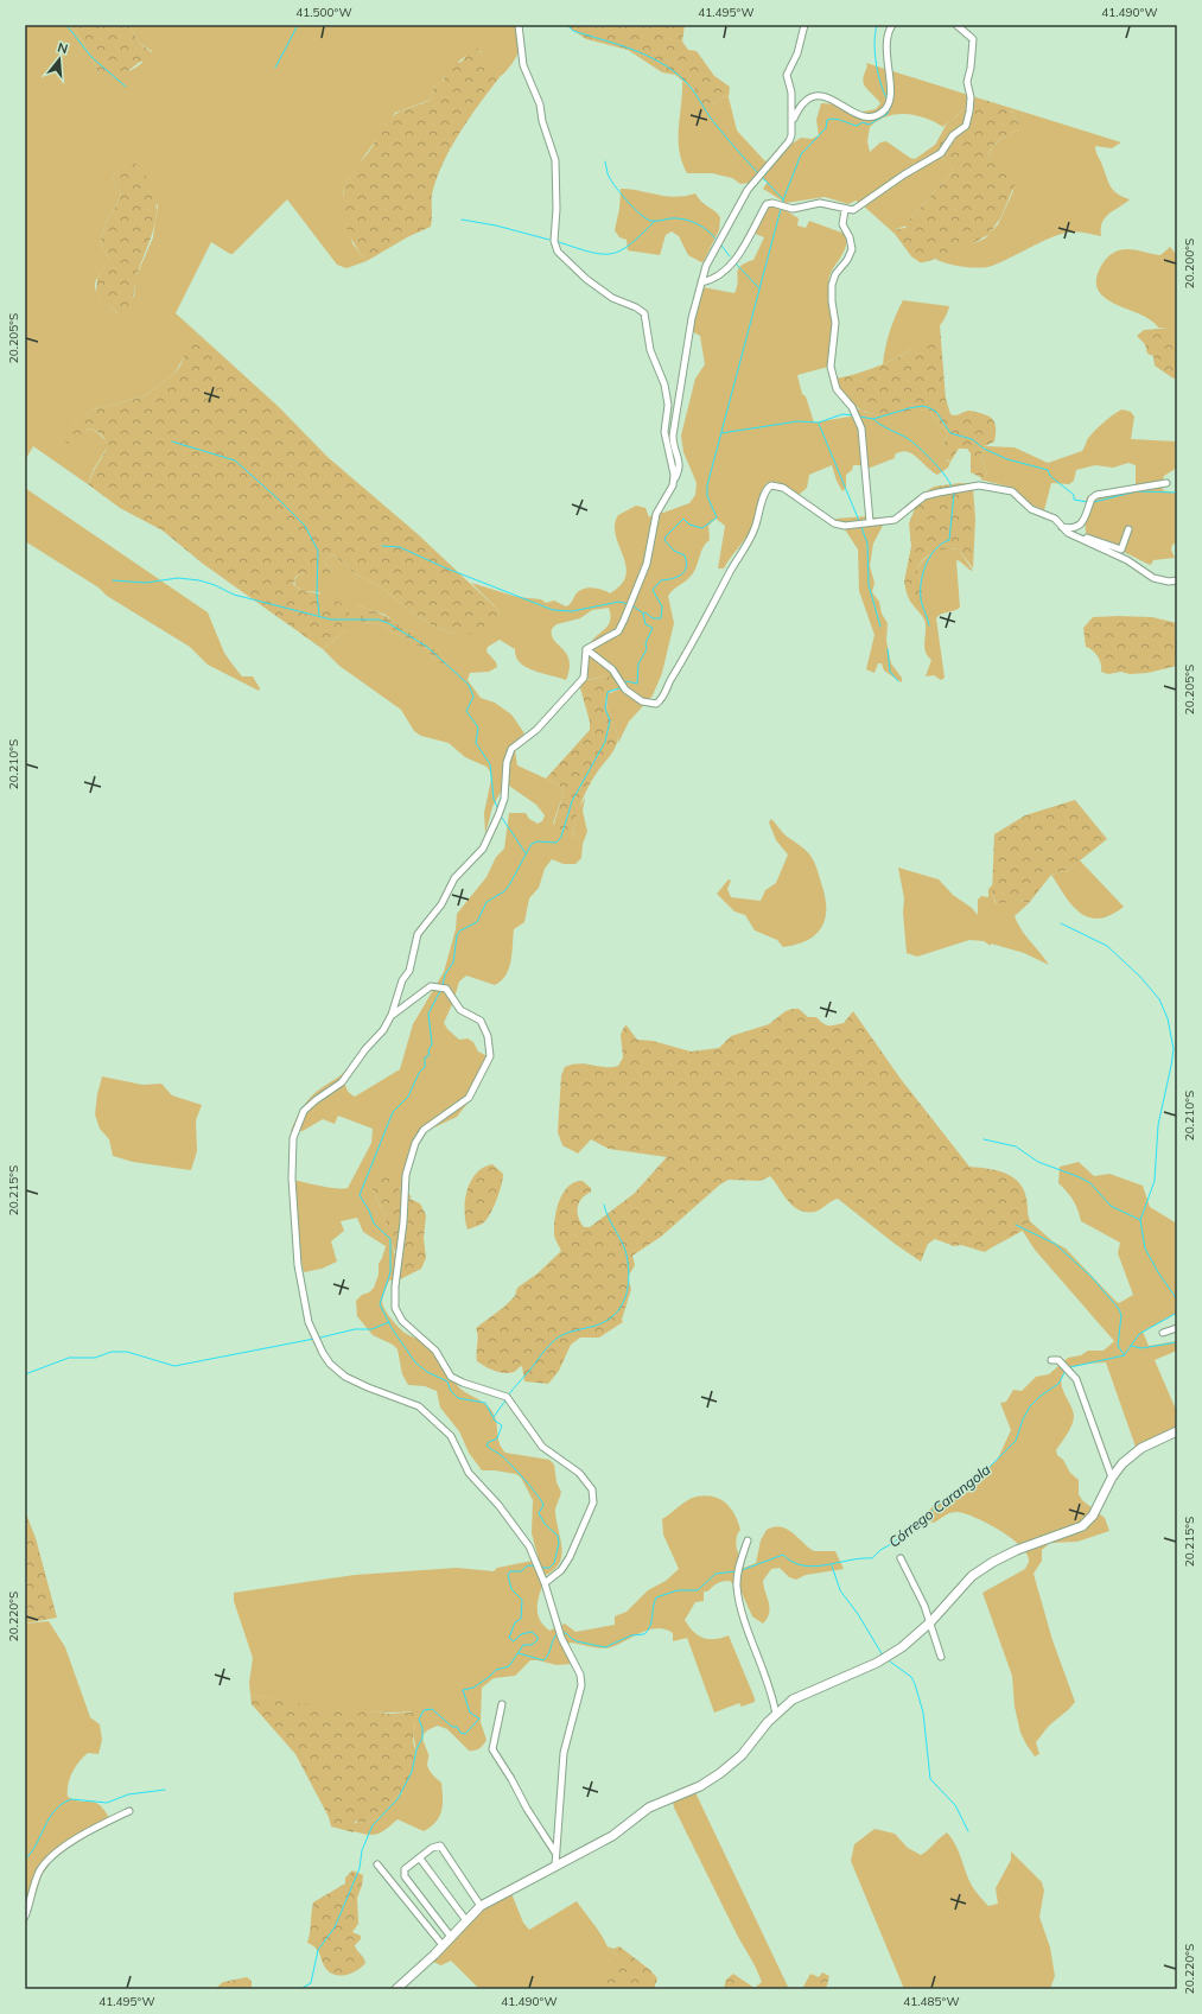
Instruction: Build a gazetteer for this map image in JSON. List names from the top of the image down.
{
  "water": ["Córrego Carangola"],
  "north": "top",
  "coordinates": [
    "41.500°W",
    "41.495°W",
    "41.490°W",
    "20.200°S",
    "20.205°S",
    "20.210°S",
    "20.215°S",
    "20.220°S",
    "41.485°W"
  ]
}
